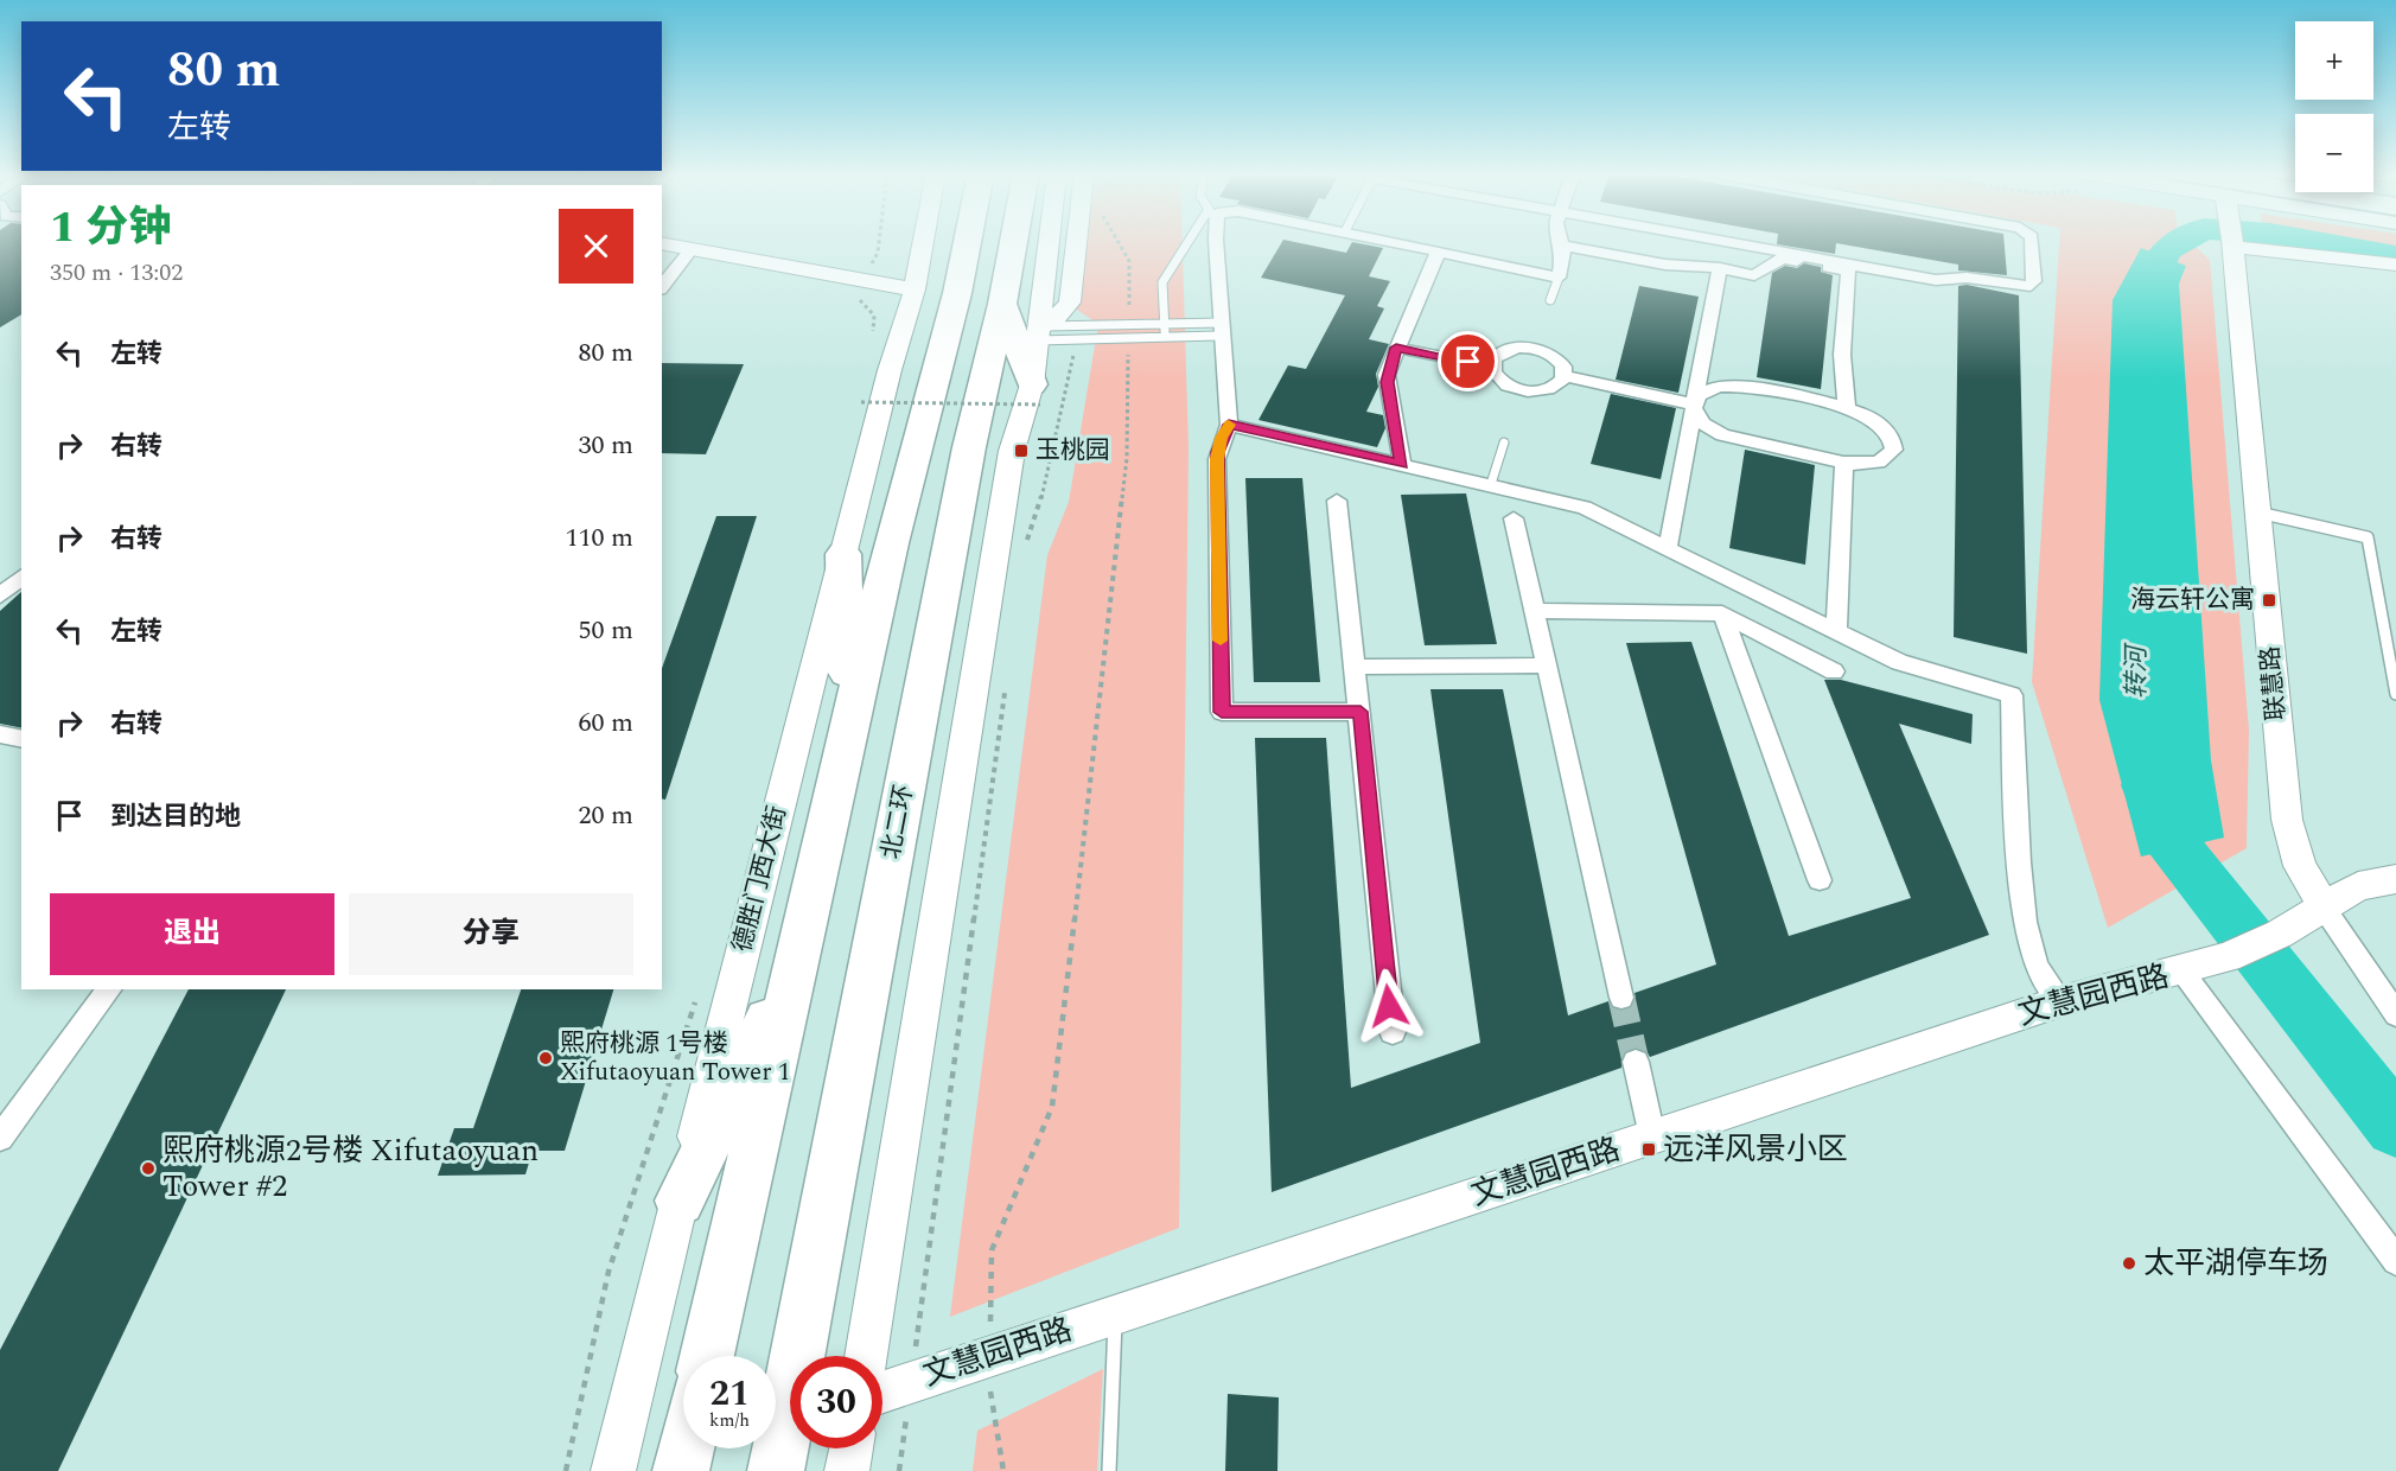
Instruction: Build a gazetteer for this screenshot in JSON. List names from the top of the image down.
{
  "streets": {
    "highway": ["北二环"],
    "street": ["联慧路", "德胜门西大街", "文慧园西路"]
  },
  "crossings": [
    ["联慧路", "文慧园西路"]
  ],
  "water": ["转河"],
  "places": {
    "transit": ["玉桃园", "海云轩公寓", "远洋风景小区"],
    "other": ["熙府桃源 1号楼 Xifutaoyuan Tower 1", "熙府桃源2号楼 Xifutaoyuan Tower #2", "太平湖停车场"]
  },
  "page": {
    "map_buttons": ["+", "−"],
    "turn": ["80 m", "左转"],
    "heading": ["1 分钟", "350 m · 13:02"],
    "list": [
      {
        "name": "左转",
        "value": "80 m"
      },
      {
        "name": "右转",
        "value": "30 m"
      },
      {
        "name": "右转",
        "value": "110 m"
      },
      {
        "name": "左转",
        "value": "50 m"
      },
      {
        "name": "右转",
        "value": "60 m"
      },
      {
        "name": "到达目的地",
        "value": "20 m"
      }
    ],
    "buttons": ["退出", "分享"],
    "speed": "21 km/h",
    "limit": "30"
  }
}
